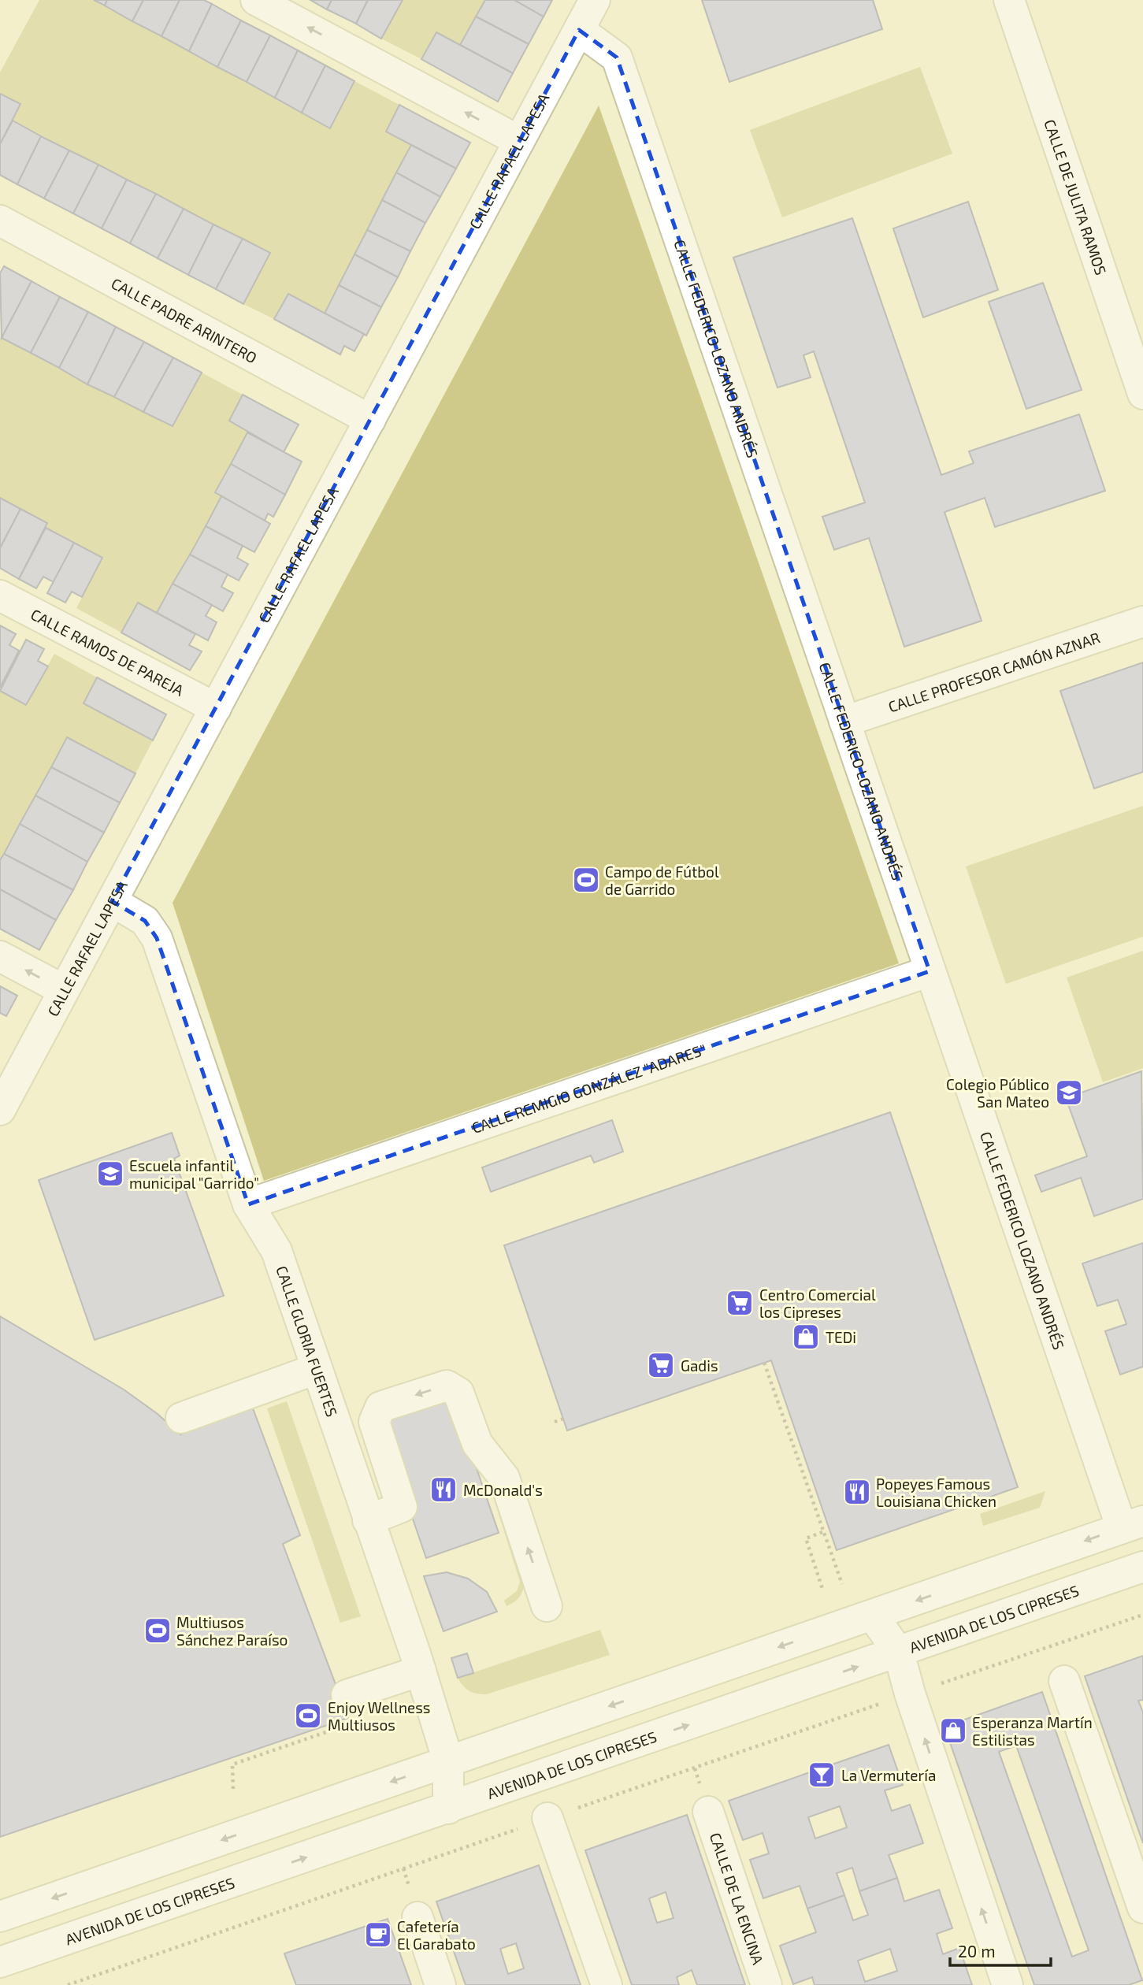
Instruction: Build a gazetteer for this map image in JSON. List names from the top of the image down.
{
  "streets": {
    "street": [
      "CALLE RAFAEL LAPESA",
      "CALLE DE JULITA RAMOS",
      "CALLE PADRE ARINTERO",
      "CALLE FEDERICO LOZANO ANDRÉS",
      "CALLE RAMOS DE PAREJA",
      "CALLE PROFESOR CAMÓN AZNAR",
      "CALLE REMIGIO GONZÁLEZ \"ADARES\"",
      "CALLE GLORIA FUERTES",
      "AVENIDA DE LOS CIPRESES",
      "CALLE DE LA ENCINA"
    ]
  },
  "crossings": [
    ["CALLE RAFAEL LAPESA", "CALLE PADRE ARINTERO"],
    ["CALLE RAFAEL LAPESA", "CALLE FEDERICO LOZANO ANDRÉS"],
    ["CALLE RAFAEL LAPESA", "CALLE RAMOS DE PAREJA"],
    ["CALLE RAFAEL LAPESA", "CALLE GLORIA FUERTES"],
    ["CALLE FEDERICO LOZANO ANDRÉS", "CALLE PROFESOR CAMÓN AZNAR"],
    ["CALLE FEDERICO LOZANO ANDRÉS", "CALLE REMIGIO GONZÁLEZ \"ADARES\""],
    ["CALLE REMIGIO GONZÁLEZ \"ADARES\"", "CALLE GLORIA FUERTES"],
    ["CALLE GLORIA FUERTES", "AVENIDA DE LOS CIPRESES"]
  ],
  "places": {
    "sports": ["Campo de Fútbol de Garrido", "Multiusos Sánchez Paraíso", "Enjoy Wellness Multiusos"],
    "school or university": ["Colegio Público San Mateo", "Escuela infantil municipal \"Garrido\""],
    "supermarket": ["Centro Comercial los Cipreses", "Gadis"],
    "shop": ["TEDi", "Esperanza Martín Estilistas"],
    "restaurant": ["McDonald's", "Popeyes Famous Louisiana Chicken"],
    "bar": ["La Vermutería"],
    "cafe": ["Cafetería El Garabato"]
  },
  "scale_bar": "20 m"
}
